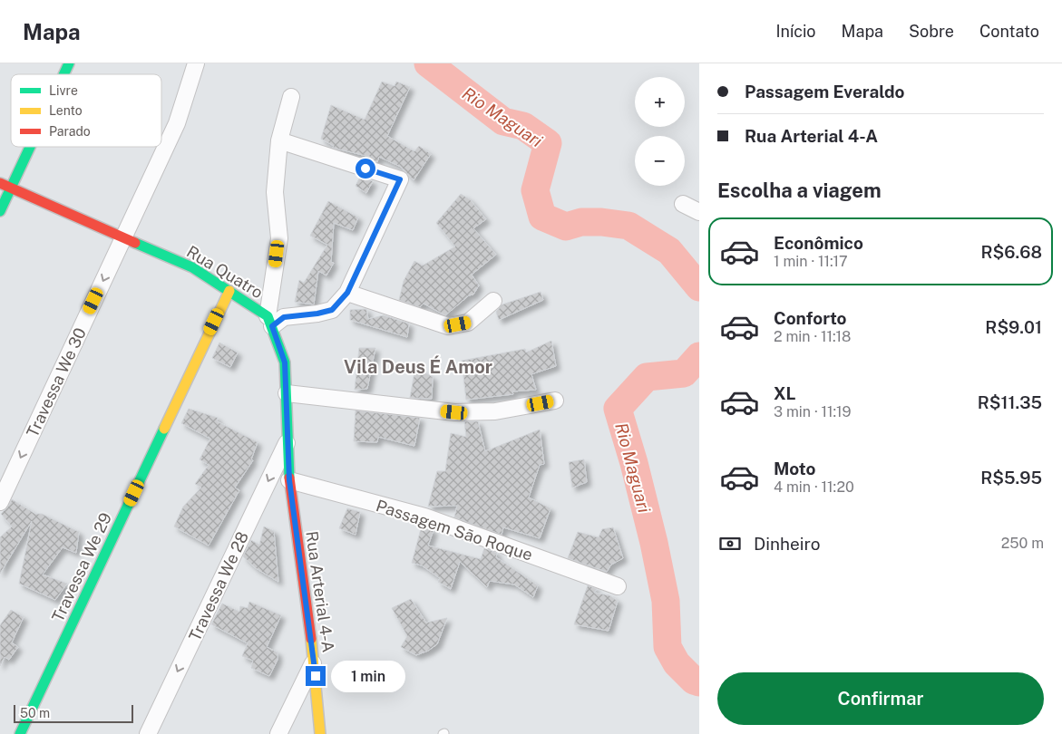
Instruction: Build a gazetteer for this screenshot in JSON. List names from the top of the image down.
{
  "streets": {
    "main road": ["Rua Quatro", "Travessa We 29", "Rua Arterial 4-A"],
    "street": ["Travessa We 30", "Passagem São Roque", "Travessa We 28"]
  },
  "crossings": [
    ["Rua Quatro", "Travessa We 30"],
    ["Rua Quatro", "Travessa We 29"],
    ["Passagem São Roque", "Rua Arterial 4-A"]
  ],
  "one_way": ["Travessa We 30", "Travessa We 28"],
  "districts": ["Vila Deus É Amor"],
  "water": ["Rio Maguari"],
  "legend": ["Livre", "Lento", "Parado"],
  "scale_bar": "50 m",
  "page": {
    "header": "Mapa",
    "nav": [
      "Início",
      "Mapa",
      "Sobre",
      "Contato"
    ],
    "banner": ["Passagem Everaldo", "Rua Arterial 4-A"],
    "map_buttons": ["+", "−"],
    "heading": "Escolha a viagem",
    "list": [
      {
        "name": "Econômico",
        "note": "1 min · 11:17",
        "value": "R$6.68"
      },
      {
        "name": "Conforto",
        "note": "2 min · 11:18",
        "value": "R$9.01"
      },
      {
        "name": "XL",
        "note": "3 min · 11:19",
        "value": "R$11.35"
      },
      {
        "name": "Moto",
        "note": "4 min · 11:20",
        "value": "R$5.95"
      }
    ],
    "pay": ["Dinheiro", "250 m"],
    "bubble": "1 min",
    "buttons": "Confirmar",
    "scale": "50 m"
  }
}
